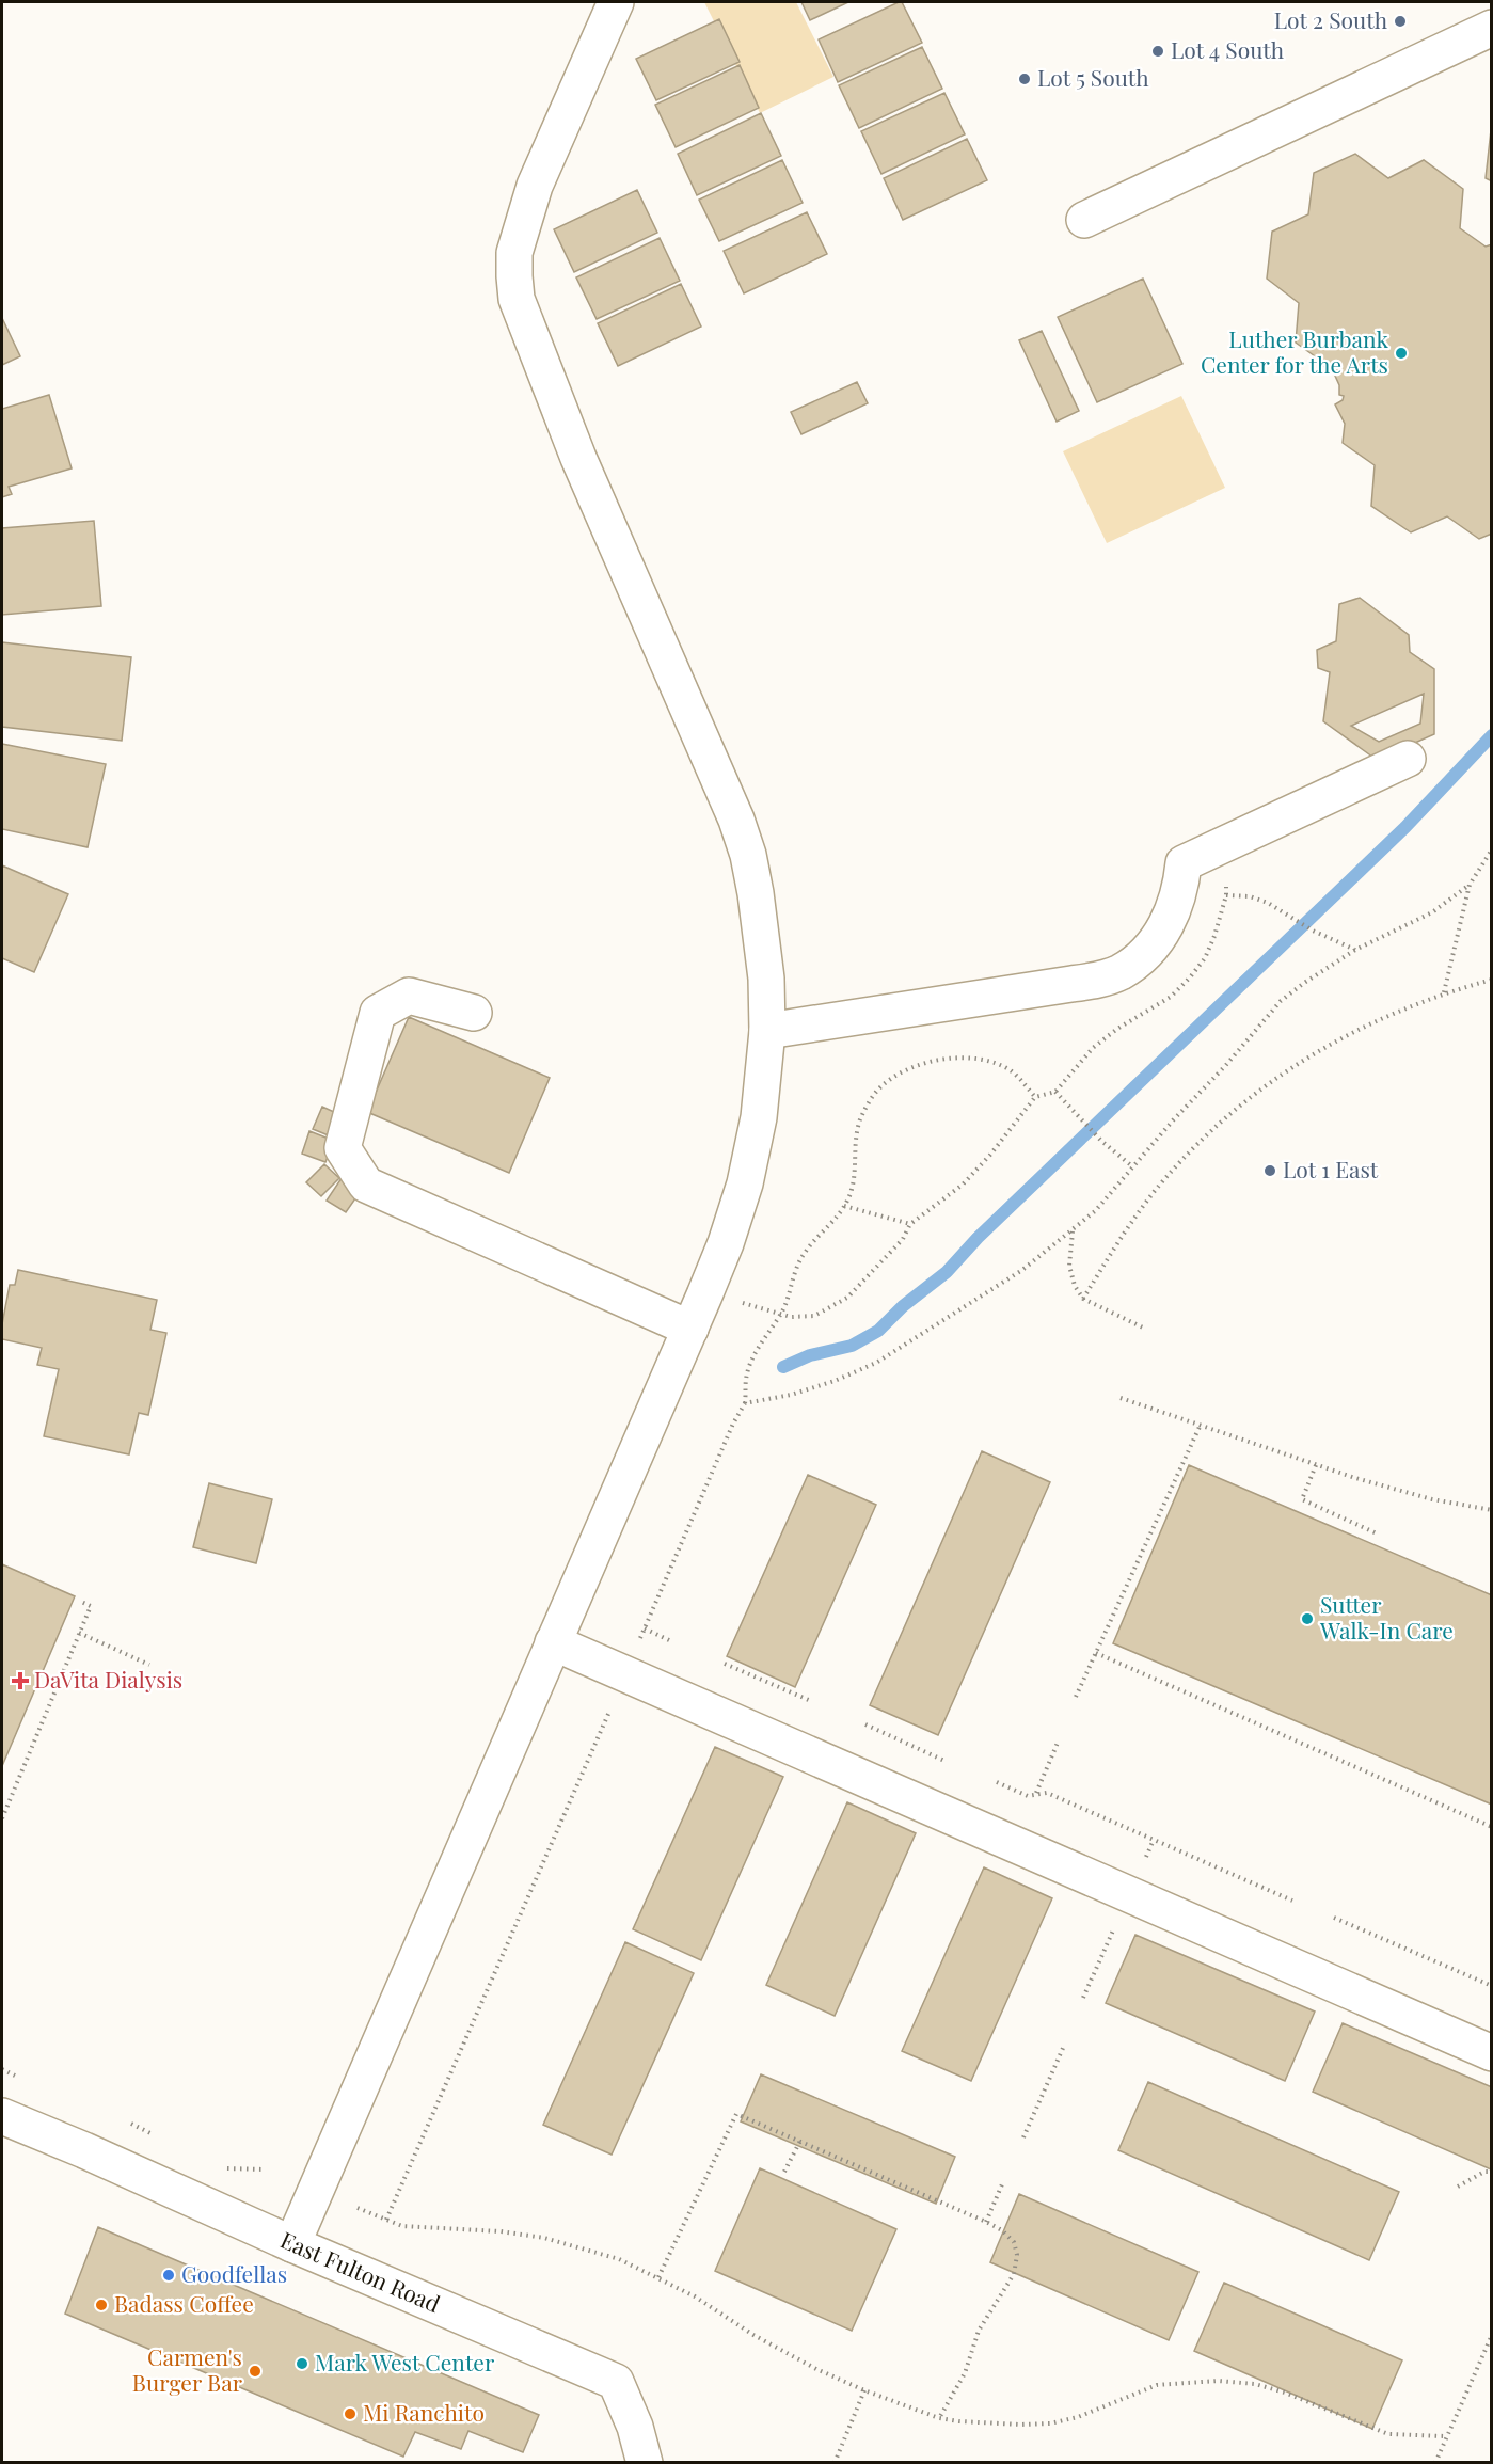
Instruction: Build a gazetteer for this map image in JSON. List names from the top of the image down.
{
  "streets": {
    "street": ["East Fulton Road"]
  },
  "places": {
    "other": [
      "Lot 2 South",
      "Lot 4 South",
      "Lot 5 South",
      "Luther Burbank Center for the Arts",
      "Lot 1 East",
      "Sutter Walk-In Care",
      "Goodfellas",
      "Badass Coffee",
      "Mark West Center",
      "Carmen's Burger Bar",
      "Mi Ranchito"
    ],
    "health": ["DaVita Dialysis"]
  }
}
